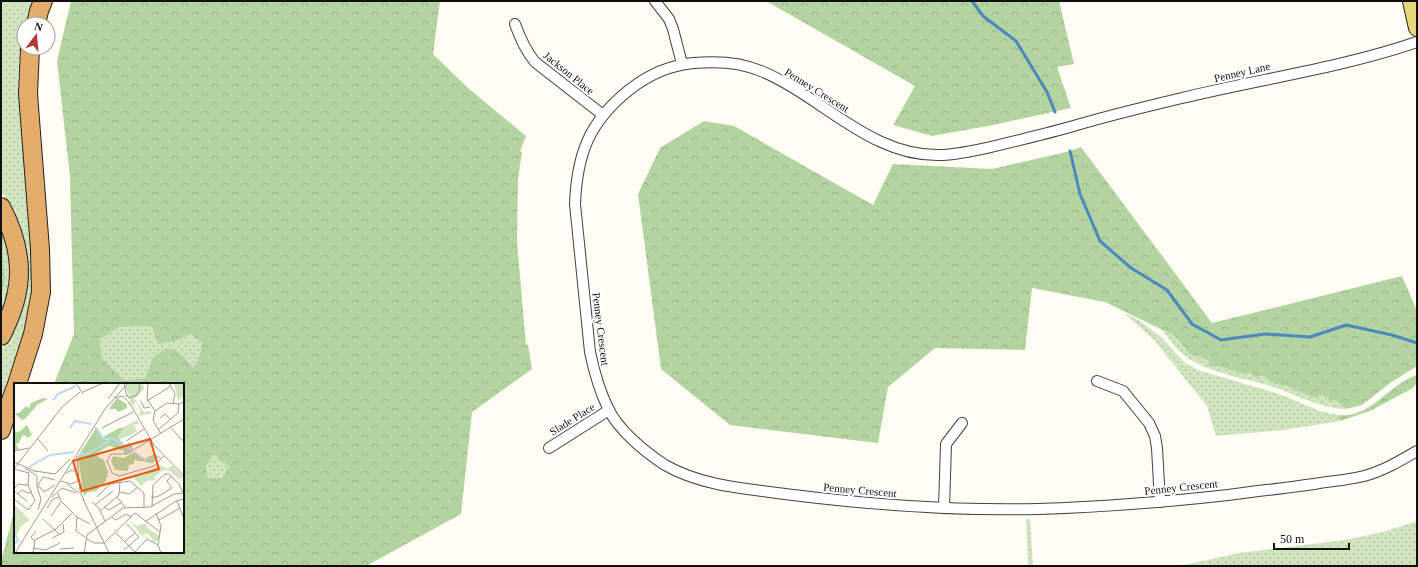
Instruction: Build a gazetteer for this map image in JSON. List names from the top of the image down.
{
  "streets": {
    "street": [
      "Penney Lane",
      "Jackson Place",
      "Penney Crescent",
      "Slade Place"
    ]
  },
  "crossings": [
    ["Penney Lane", "Penney Crescent"],
    ["Jackson Place", "Penney Crescent"],
    ["Penney Crescent", "Slade Place"]
  ],
  "scale_bar": "50 m",
  "north": "top"
}
